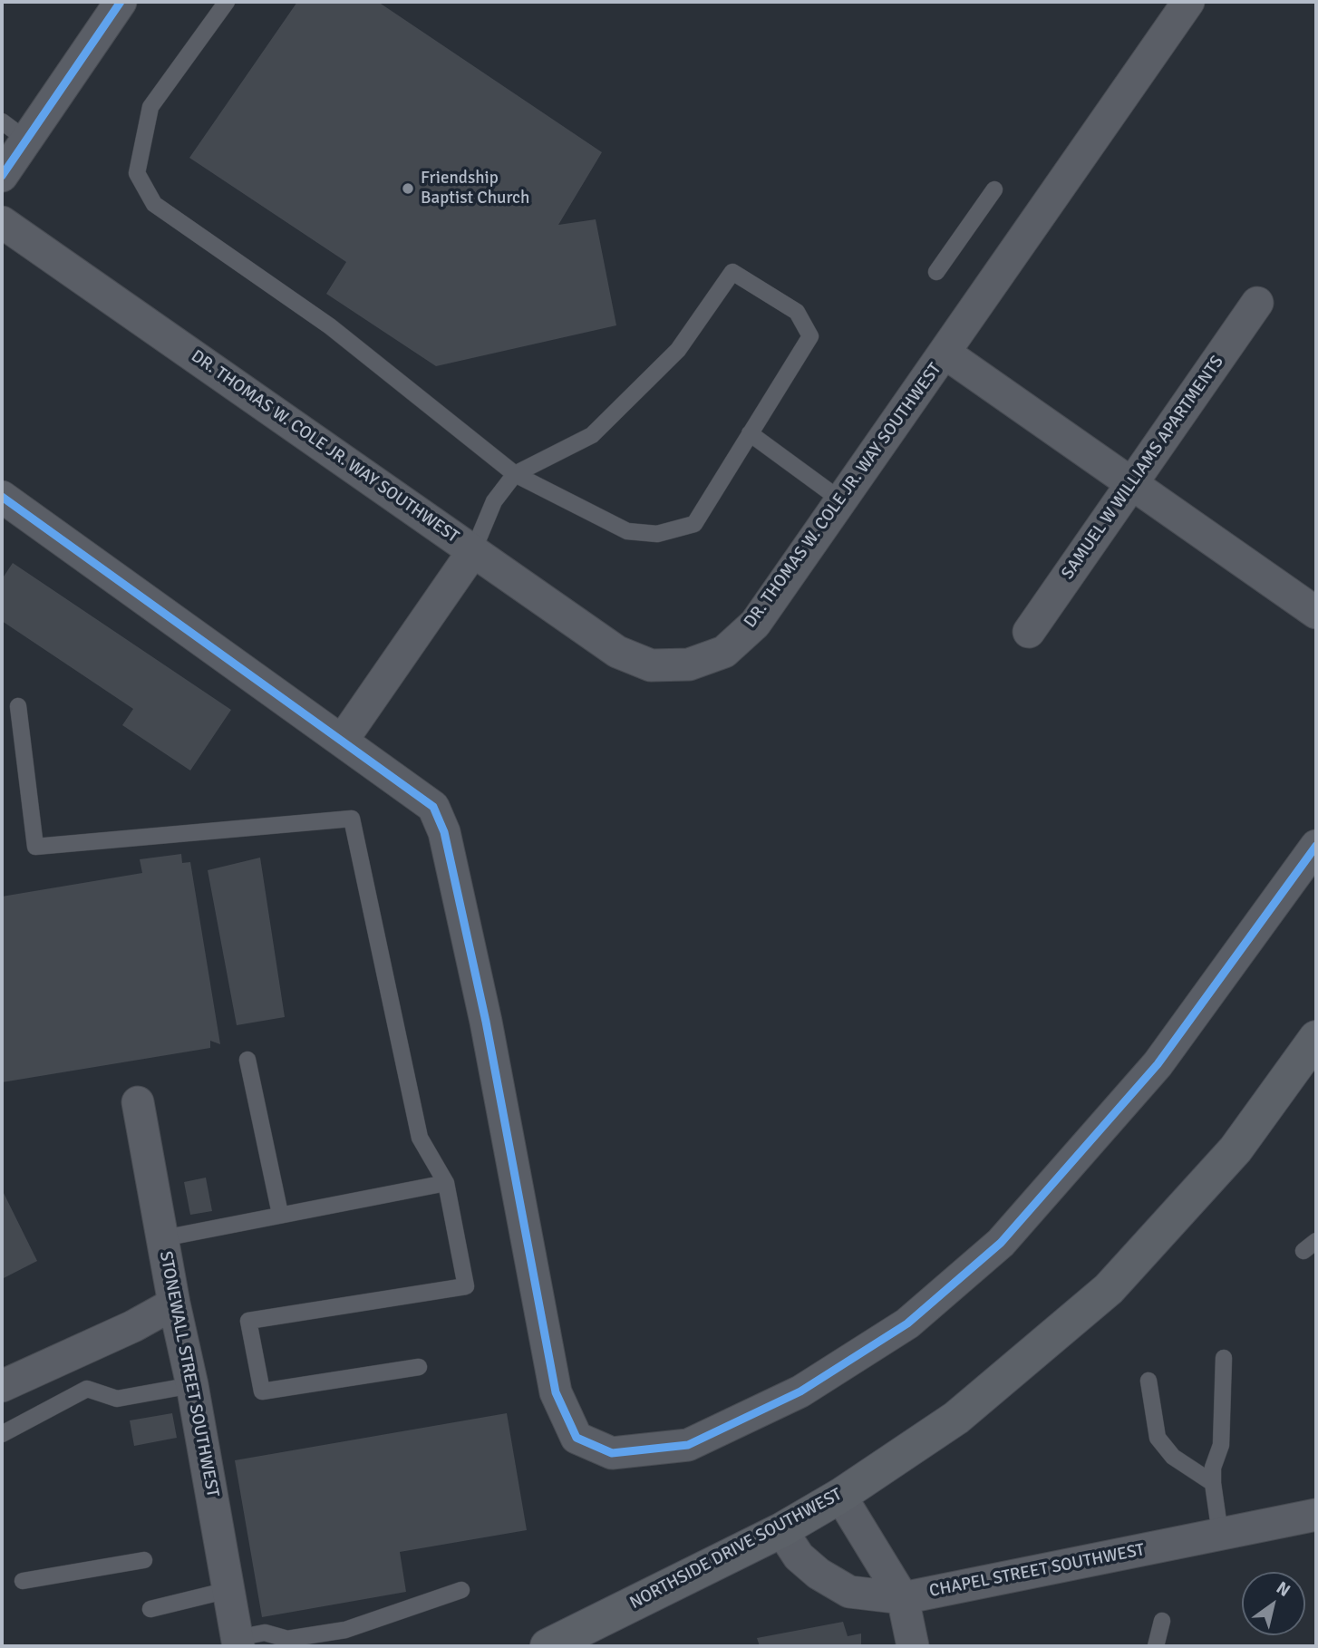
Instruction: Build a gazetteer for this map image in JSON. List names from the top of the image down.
{
  "streets": {
    "main road": ["NORTHSIDE DRIVE SOUTHWEST"],
    "street": [
      "DR. THOMAS W. COLE JR. WAY SOUTHWEST",
      "SAMUEL W WILLIAMS APARTMENTS",
      "STONEWALL STREET SOUTHWEST",
      "CHAPEL STREET SOUTHWEST"
    ]
  },
  "crossings": [
    ["NORTHSIDE DRIVE SOUTHWEST", "CHAPEL STREET SOUTHWEST"]
  ],
  "places": ["Friendship Baptist Church"],
  "north": "top right"
}
